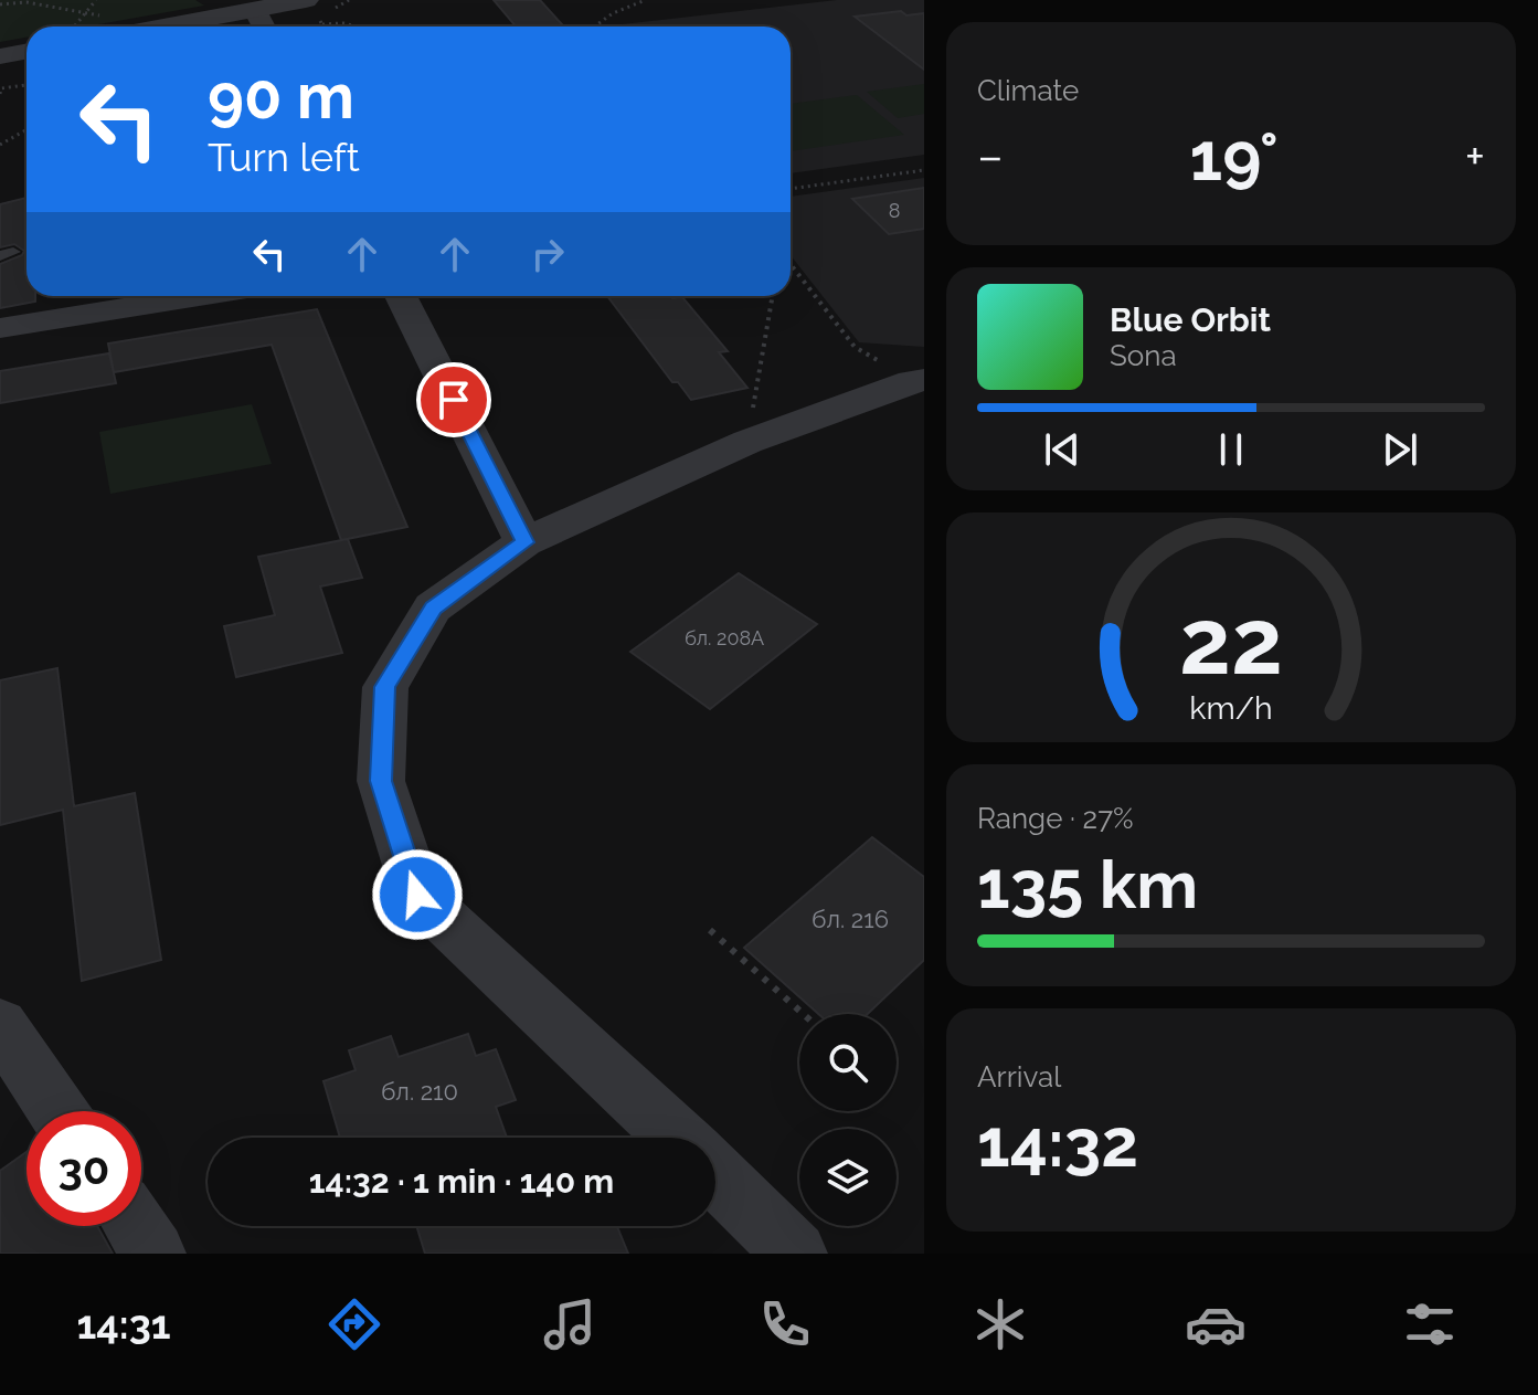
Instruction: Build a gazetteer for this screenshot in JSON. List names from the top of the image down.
{
  "house_numbers": [
    "8",
    "бл. 208А",
    "бл. 216",
    "бл. 210"
  ],
  "page": {
    "tile": [
      "Climate",
      ["Range · 27%", "135 km"],
      ["Arrival", "14:32"]
    ],
    "turn": ["90 m", "Turn left"],
    "heat": ["−", "19°", "+"],
    "song": ["Blue Orbit", "Sona"],
    "limit": "30",
    "trip": "14:32 · 1 min · 140 m",
    "tabs": "14:31",
    "gauge": ["22", "km/h"]
  }
}
